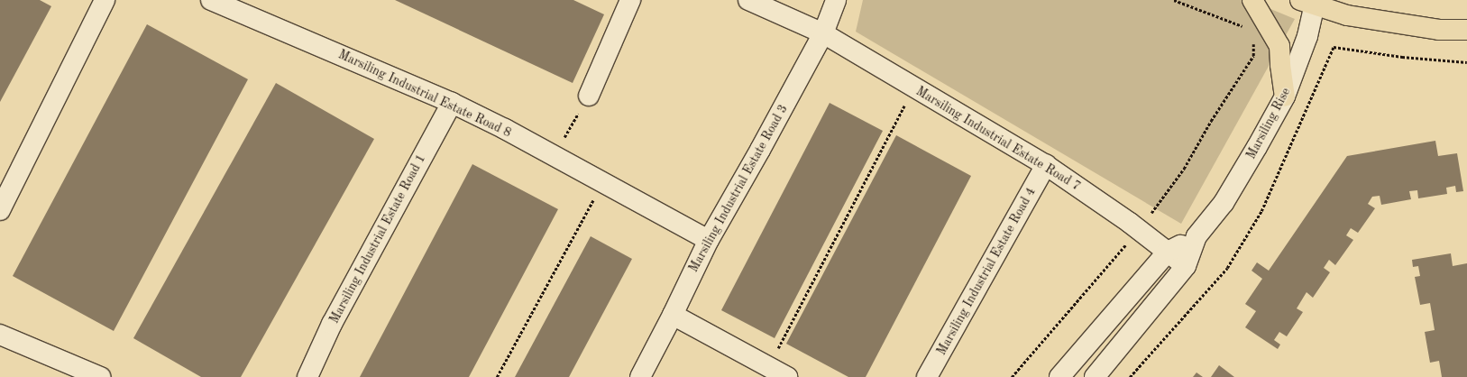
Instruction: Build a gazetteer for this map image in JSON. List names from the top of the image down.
{
  "streets": {
    "street": [
      "Marsiling Industrial Estate Road 8",
      "Marsiling Rise",
      "Marsiling Industrial Estate Road 7",
      "Marsiling Industrial Estate Road 3",
      "Marsiling Industrial Estate Road 1",
      "Marsiling Industrial Estate Road 4"
    ]
  },
  "crossings": [
    ["Marsiling Industrial Estate Road 8", "Marsiling Industrial Estate Road 3"],
    ["Marsiling Industrial Estate Road 8", "Marsiling Industrial Estate Road 1"],
    ["Marsiling Rise", "Marsiling Industrial Estate Road 7"],
    ["Marsiling Industrial Estate Road 7", "Marsiling Industrial Estate Road 3"],
    ["Marsiling Industrial Estate Road 7", "Marsiling Industrial Estate Road 4"]
  ]
}
